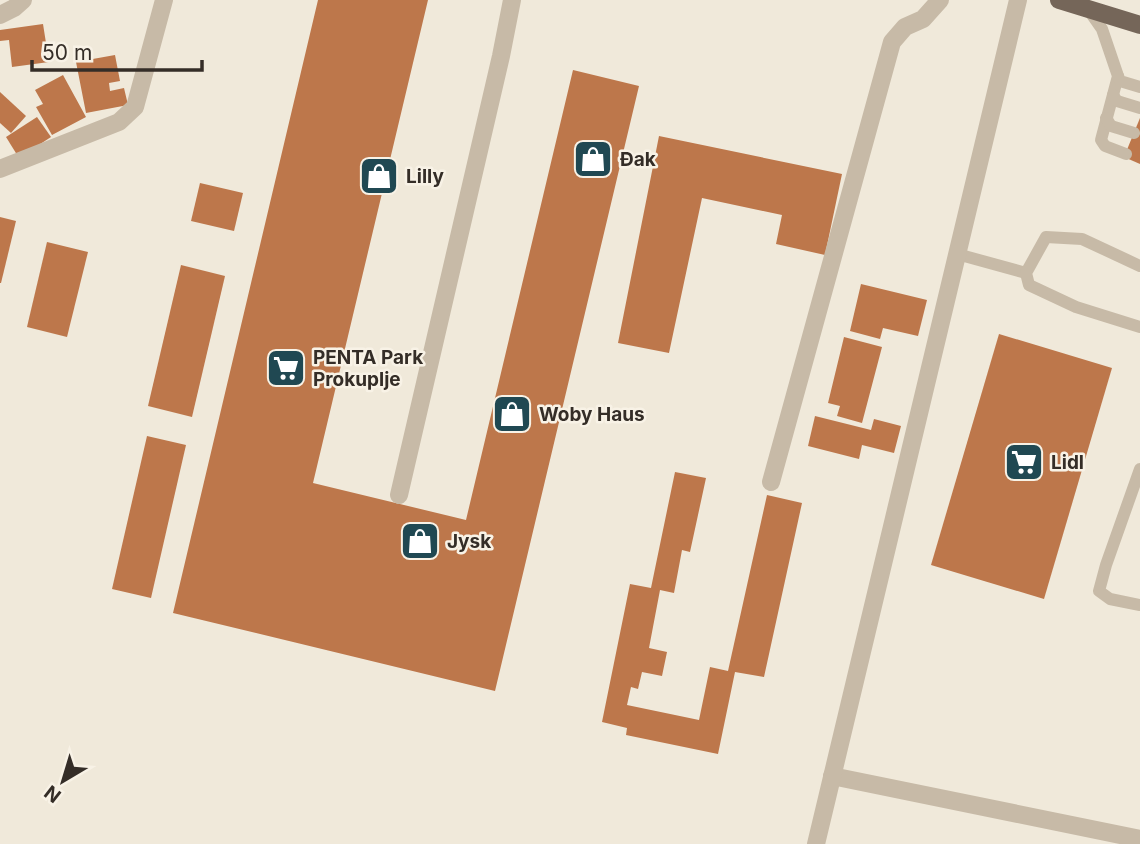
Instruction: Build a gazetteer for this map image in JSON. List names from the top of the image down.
{
  "places": {
    "shop": [
      "Đak",
      "Lilly",
      "Woby Haus",
      "Jysk"
    ],
    "supermarket": ["PENTA Park Prokuplje", "Lidl"]
  },
  "scale_bar": "50 m",
  "north": "bottom left"
}
